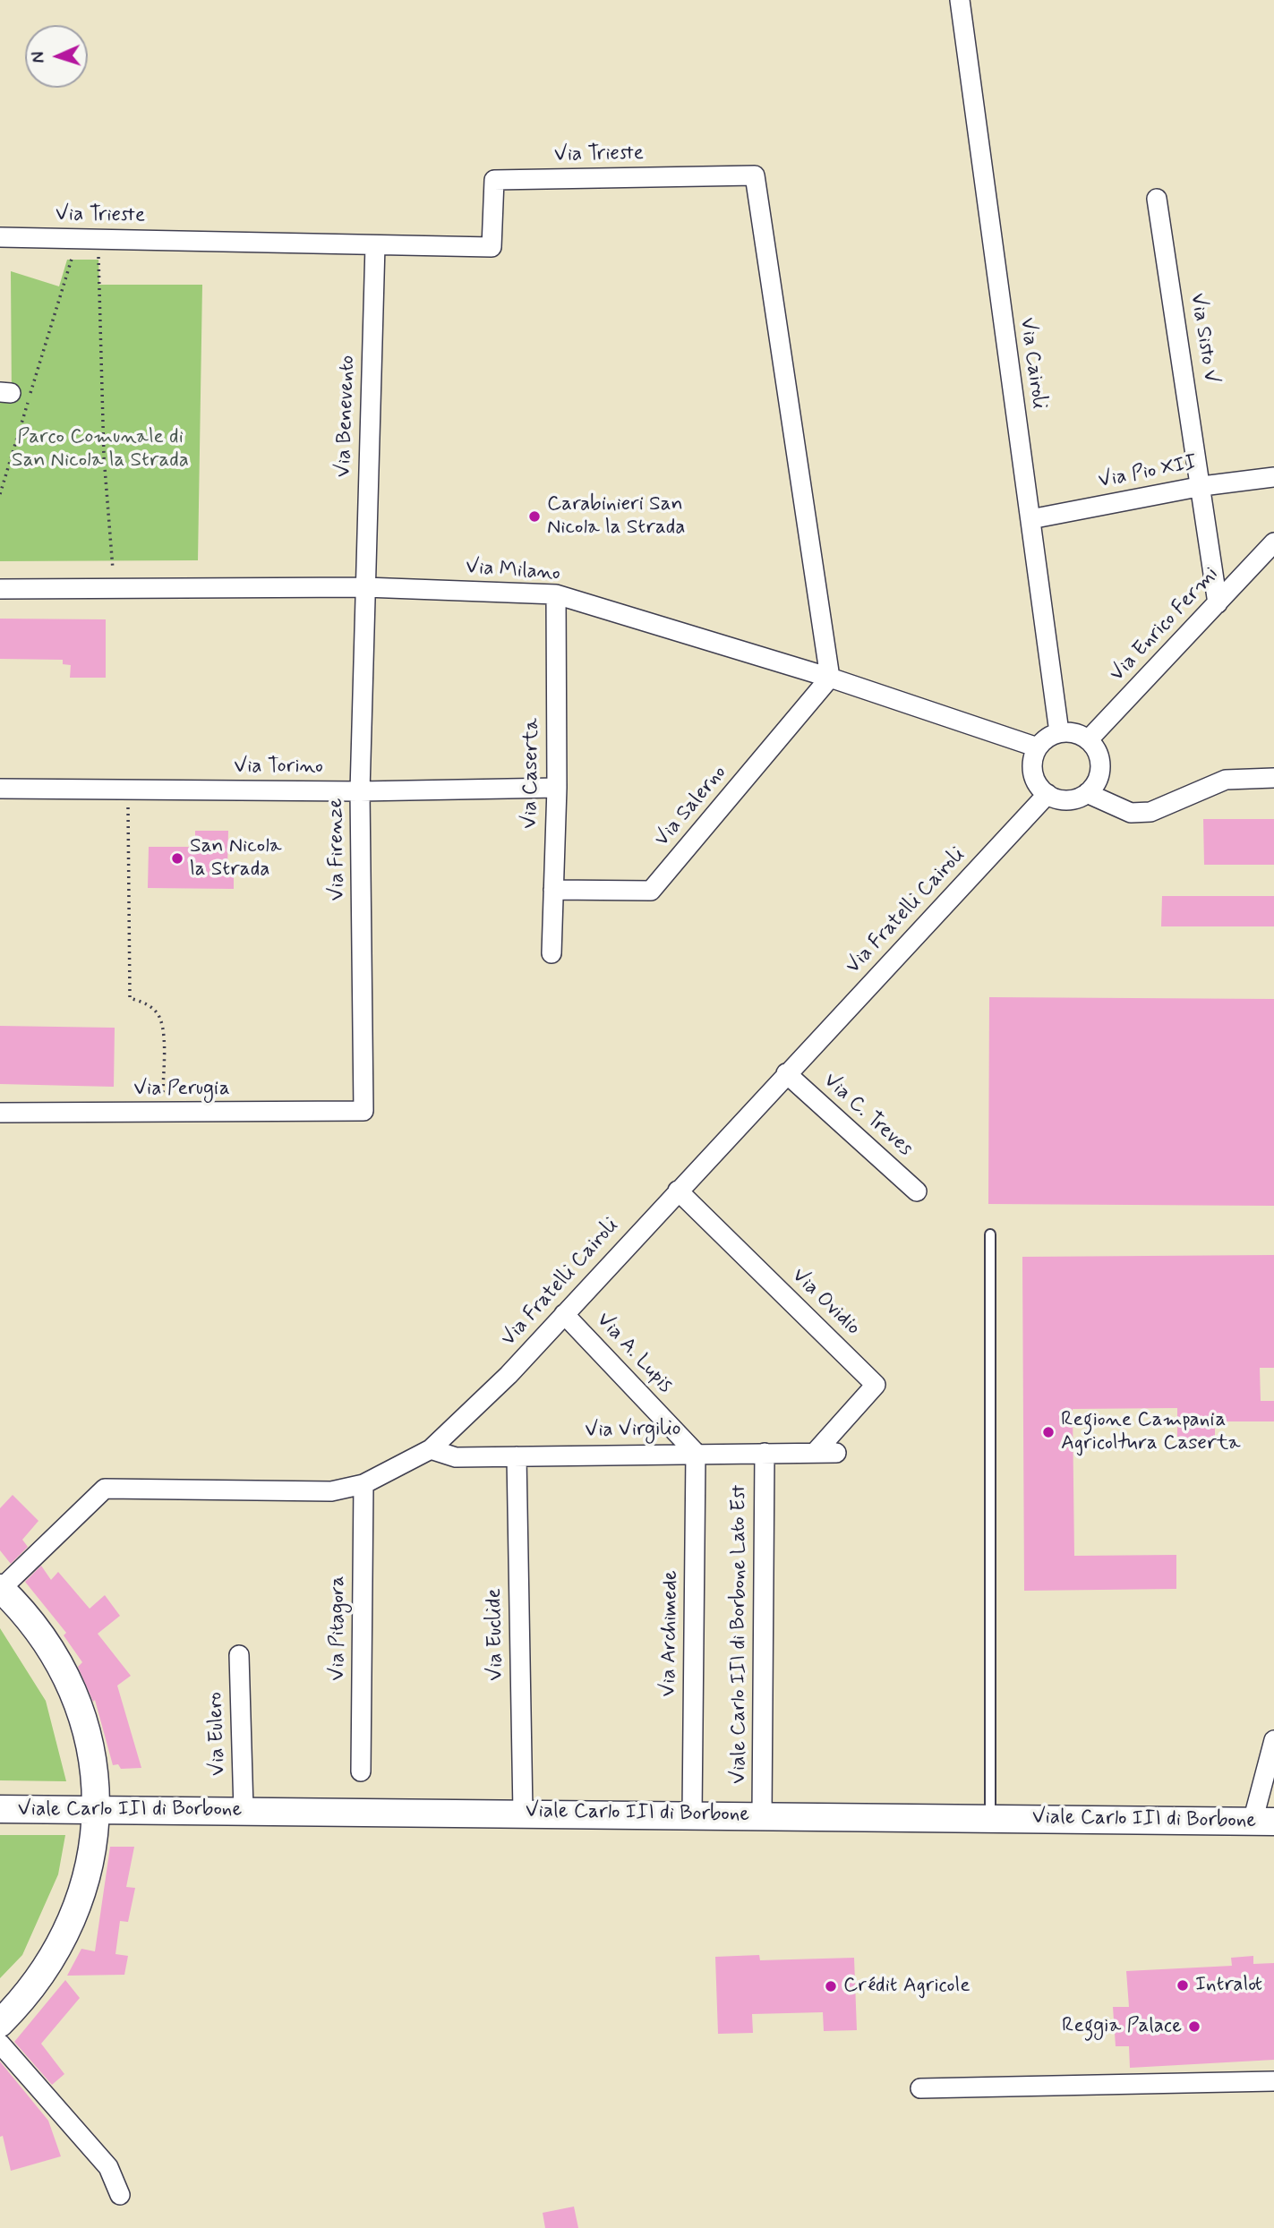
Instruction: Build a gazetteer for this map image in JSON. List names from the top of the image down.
{
  "streets": {
    "main road": ["Viale Carlo III di Borbone"],
    "street": [
      "Via Trieste",
      "Via Sisto V",
      "Via Cairoli",
      "Via Benevento",
      "Via Pio XII",
      "Via Milano",
      "Via Enrico Fermi",
      "Via Torino",
      "Via Caserta",
      "Via Salerno",
      "Via Firenze",
      "Via Fratelli Cairoli",
      "Via Perugia",
      "Via C. Treves",
      "Via Ovidio",
      "Via A. Lupis",
      "Via Virgilio",
      "Via Pitagora",
      "Via Archimede",
      "Via Euclide",
      "Viale Carlo III di Borbone Lato Est",
      "Via Eulero"
    ]
  },
  "crossings": [
    ["Via Trieste", "Via Benevento"],
    ["Via Trieste", "Via Milano"],
    ["Via Trieste", "Via Salerno"],
    ["Via Sisto V", "Via Pio XII"],
    ["Via Sisto V", "Via Enrico Fermi"],
    ["Via Cairoli", "Via Pio XII"],
    ["Via Cairoli", "Via Milano"],
    ["Via Cairoli", "Via Enrico Fermi"],
    ["Via Cairoli", "Via Fratelli Cairoli"],
    ["Via Benevento", "Via Milano"],
    ["Via Benevento", "Via Firenze"],
    ["Via Milano", "Via Enrico Fermi"],
    ["Via Milano", "Via Caserta"],
    ["Via Milano", "Via Salerno"],
    ["Via Milano", "Via Firenze"],
    ["Via Milano", "Via Fratelli Cairoli"],
    ["Via Enrico Fermi", "Via Fratelli Cairoli"],
    ["Via Torino", "Via Caserta"],
    ["Via Torino", "Via Firenze"],
    ["Via Caserta", "Via Salerno"],
    ["Via Firenze", "Via Perugia"],
    ["Via Fratelli Cairoli", "Via C. Treves"],
    ["Via Fratelli Cairoli", "Via Ovidio"],
    ["Via Fratelli Cairoli", "Via A. Lupis"],
    ["Via Fratelli Cairoli", "Via Virgilio"],
    ["Via Fratelli Cairoli", "Via Pitagora"],
    ["Via Ovidio", "Via Virgilio"],
    ["Via A. Lupis", "Via Virgilio"],
    ["Via A. Lupis", "Via Archimede"],
    ["Via Virgilio", "Via Archimede"],
    ["Via Virgilio", "Via Euclide"],
    ["Via Virgilio", "Viale Carlo III di Borbone Lato Est"],
    ["Via Archimede", "Viale Carlo III di Borbone"],
    ["Via Euclide", "Viale Carlo III di Borbone"],
    ["Viale Carlo III di Borbone Lato Est", "Viale Carlo III di Borbone"],
    ["Via Eulero", "Viale Carlo III di Borbone"]
  ],
  "parks": ["Parco Comunale di San Nicola la Strada"],
  "places": [
    "Carabinieri San Nicola la Strada",
    "San Nicola la Strada",
    "Regione Campania Agricoltura Caserta",
    "Intralot",
    "Crédit Agricole",
    "Reggia Palace"
  ],
  "north": "left"
}
